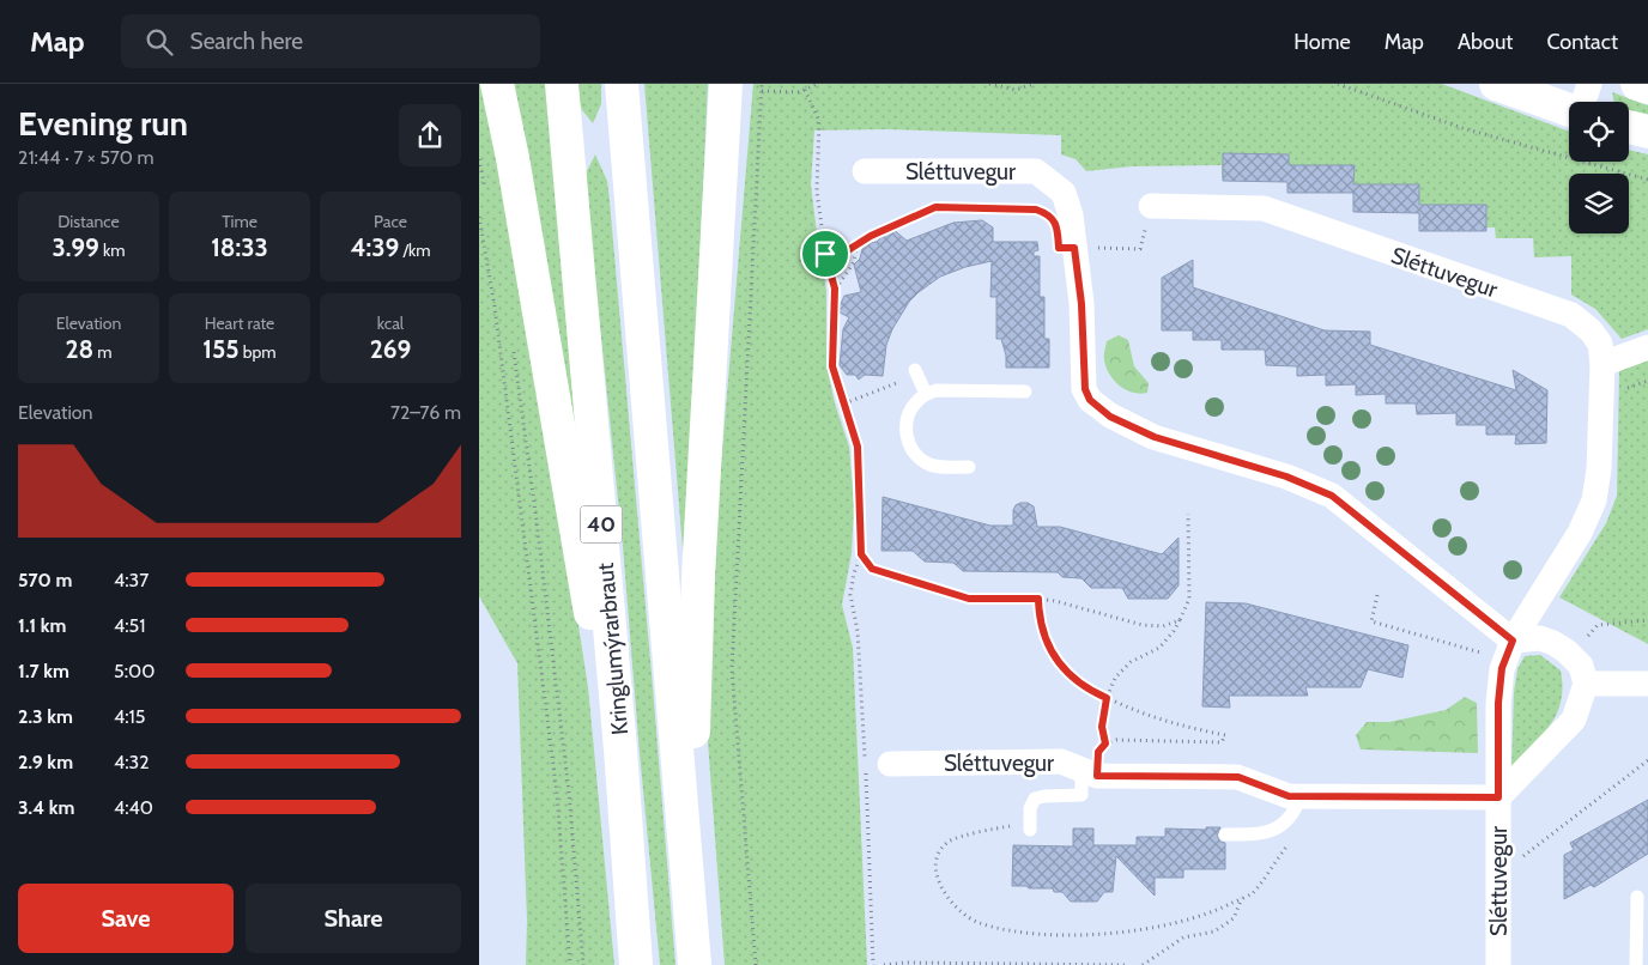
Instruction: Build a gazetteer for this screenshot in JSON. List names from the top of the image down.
{
  "streets": {
    "main road": ["40", "Kringlumýrarbraut"],
    "street": ["Sléttuvegur"]
  },
  "page": {
    "header": "Map",
    "search": "Search here",
    "nav": [
      "Home",
      "Map",
      "About",
      "Contact"
    ],
    "heading": ["Evening run", "21:44 · 7 × 570 m"],
    "stats": [
      ["Distance", "3.99 km"],
      ["Time", "18:33"],
      ["Pace", "4:39 /km"],
      ["Elevation", "28 m"],
      ["Heart rate", "155 bpm"],
      ["kcal", "269"]
    ],
    "chart": ["Elevation", "72–76 m"],
    "list": [
      {
        "name": "570 m",
        "note": "4:37"
      },
      {
        "name": "1.1 km",
        "note": "4:51"
      },
      {
        "name": "1.7 km",
        "note": "5:00"
      },
      {
        "name": "2.3 km",
        "note": "4:15"
      },
      {
        "name": "2.9 km",
        "note": "4:32"
      },
      {
        "name": "3.4 km",
        "note": "4:40"
      }
    ],
    "buttons": ["Save", "Share"]
  }
}
